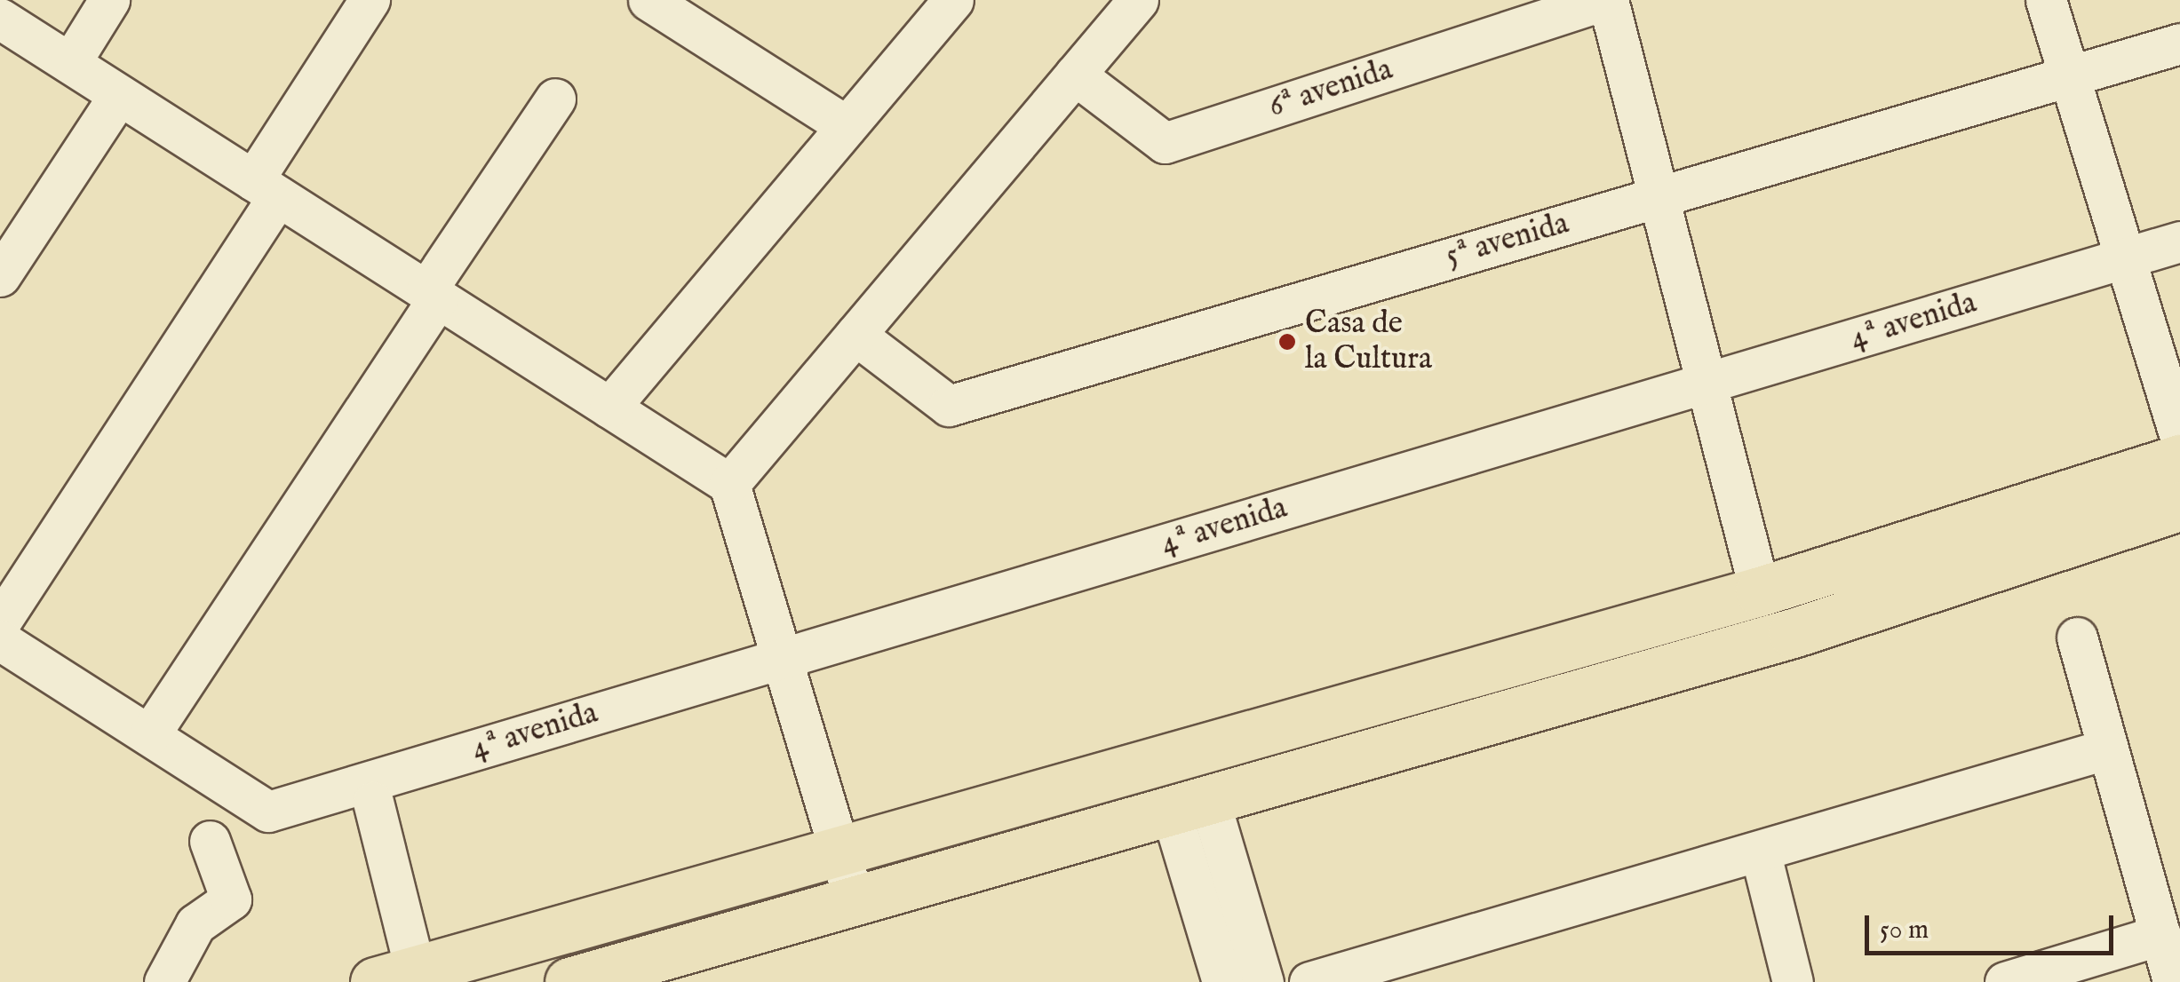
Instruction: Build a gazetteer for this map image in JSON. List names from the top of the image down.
{
  "streets": {
    "street": ["6ª avenida", "5ª avenida", "4ª avenida"]
  },
  "places": ["Casa de la Cultura"],
  "scale_bar": "50 m"
}
